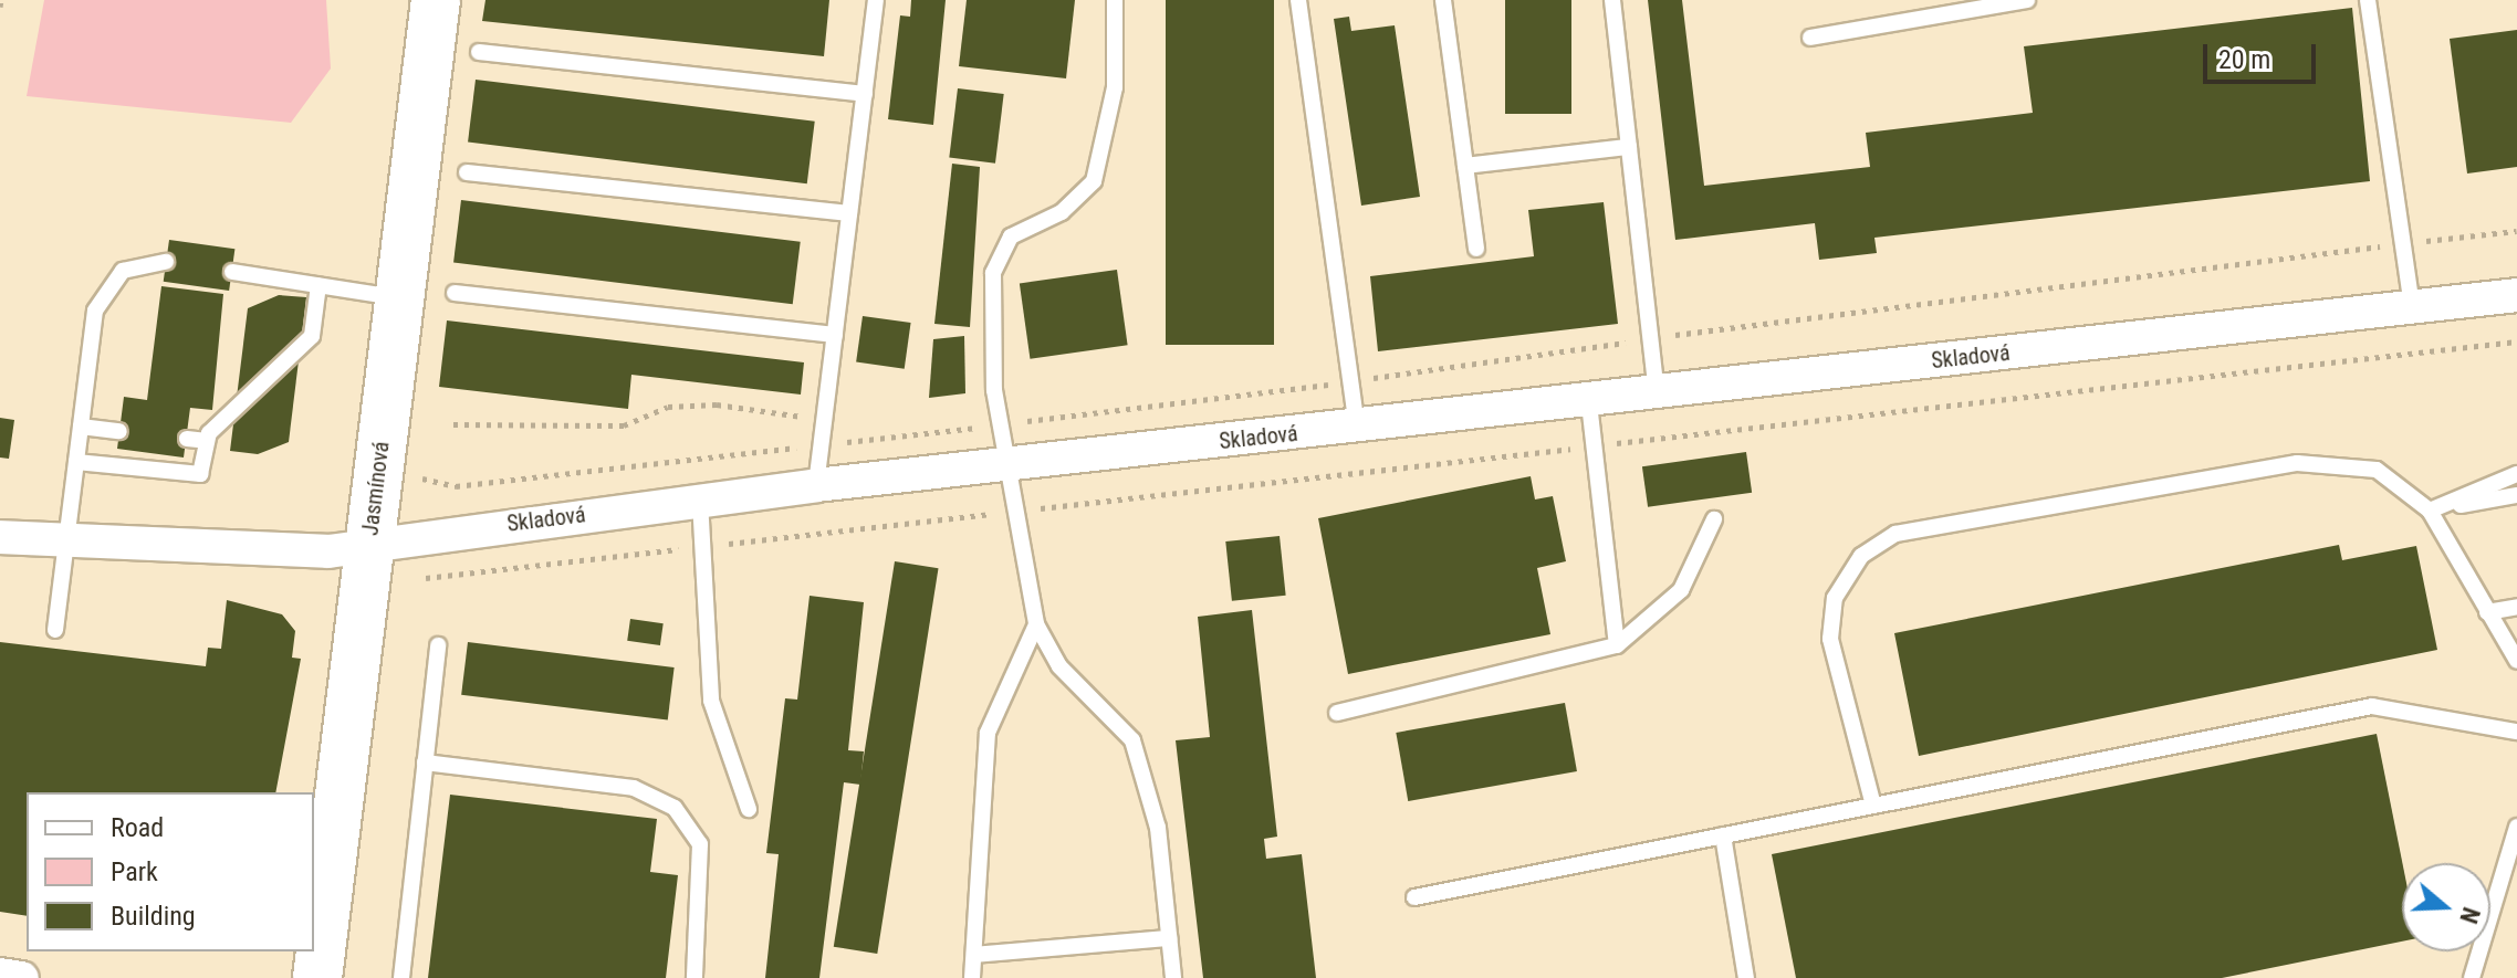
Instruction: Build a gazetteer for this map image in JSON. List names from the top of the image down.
{
  "streets": {
    "main road": ["Jasmínová"],
    "street": ["Skladová"]
  },
  "crossings": [
    ["Skladová", "Jasmínová"]
  ],
  "legend": ["Road", "Park", "Building"],
  "scale_bar": "20 m",
  "north": "right"
}
